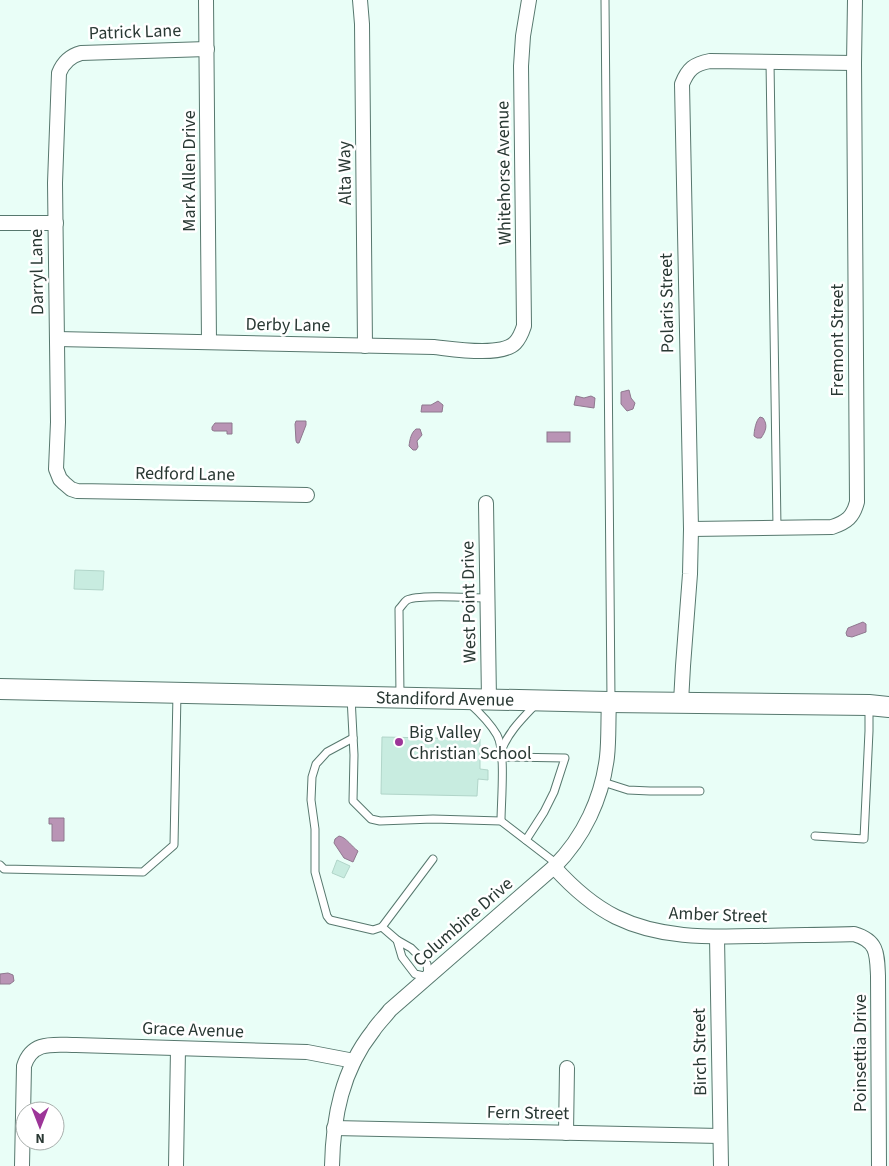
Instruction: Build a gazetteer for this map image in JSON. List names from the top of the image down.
{
  "streets": {
    "main road": ["Standiford Avenue"],
    "street": [
      "Patrick Lane",
      "Mark Allen Drive",
      "Alta Way",
      "Whitehorse Avenue",
      "Darryl Lane",
      "Polaris Street",
      "Derby Lane",
      "Fremont Street",
      "Redford Lane",
      "West Point Drive",
      "Amber Street",
      "Columbine Drive",
      "Grace Avenue",
      "Birch Street",
      "Poinsettia Drive",
      "Fern Street"
    ]
  },
  "crossings": [
    ["Patrick Lane", "Mark Allen Drive"],
    ["Patrick Lane", "Darryl Lane"],
    ["Mark Allen Drive", "Derby Lane"],
    ["Alta Way", "Derby Lane"],
    ["Whitehorse Avenue", "Derby Lane"],
    ["Darryl Lane", "Derby Lane"],
    ["Darryl Lane", "Redford Lane"],
    ["Polaris Street", "Fremont Street"],
    ["Polaris Street", "Standiford Avenue"],
    ["West Point Drive", "Standiford Avenue"],
    ["Standiford Avenue", "Columbine Drive"],
    ["Amber Street", "Columbine Drive"],
    ["Amber Street", "Birch Street"],
    ["Amber Street", "Poinsettia Drive"],
    ["Columbine Drive", "Grace Avenue"],
    ["Columbine Drive", "Fern Street"],
    ["Birch Street", "Fern Street"]
  ],
  "places": ["Big Valley Christian School"],
  "north": "bottom"
}
